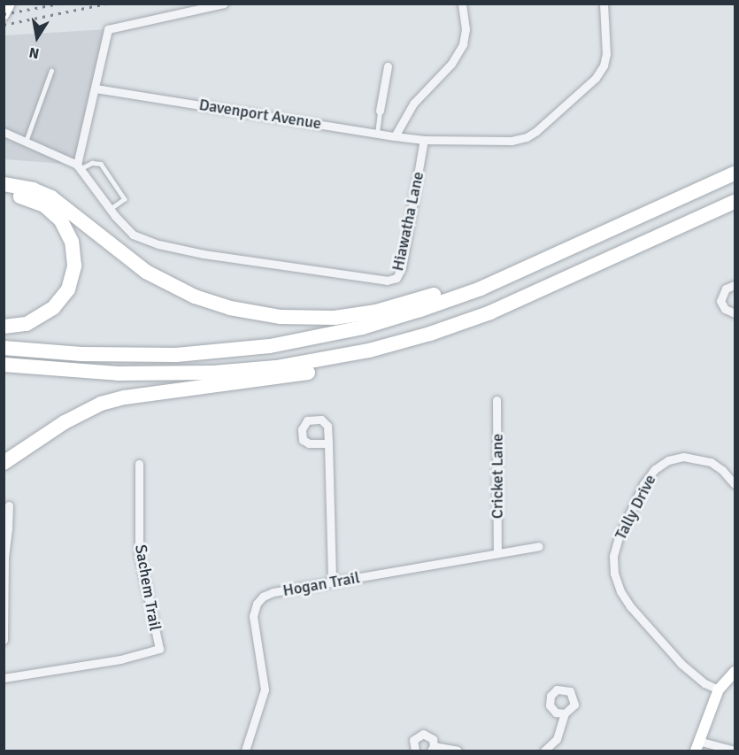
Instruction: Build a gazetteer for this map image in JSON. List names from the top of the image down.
{
  "streets": {
    "street": [
      "Davenport Avenue",
      "Hiawatha Lane",
      "Cricket Lane",
      "Tally Drive",
      "Hogan Trail",
      "Sachem Trail"
    ]
  },
  "crossings": [
    ["Davenport Avenue", "Hiawatha Lane"],
    ["Cricket Lane", "Hogan Trail"]
  ],
  "north": "bottom"
}
